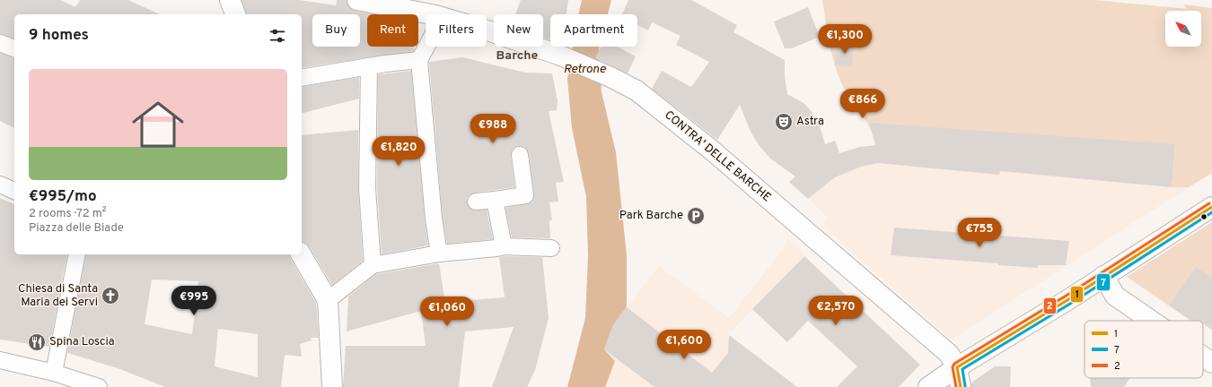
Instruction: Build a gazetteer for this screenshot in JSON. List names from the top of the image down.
{
  "streets": {
    "street": ["CONTRA' DELLE BARCHE"]
  },
  "districts": ["Barche"],
  "water": ["Retrone"],
  "places": {
    "theatre": ["Astra"],
    "parking": ["Park Barche"],
    "church": ["Chiesa di Santa Maria dei Servi"],
    "restaurant": ["Spina Loscia"]
  },
  "lines": ["transit line 2", "transit line 1", "transit line 7"],
  "legend": ["1", "7", "2"],
  "north": "top left",
  "page": {
    "chip": [
      "Buy",
      "Rent",
      "Filters",
      "New",
      "Apartment"
    ],
    "heading": "9 homes",
    "price": [
      "€1,300",
      "€866",
      "€988",
      "€1,820",
      "€755",
      "€995",
      "€2,570",
      "€1,060",
      "€1,600"
    ],
    "list": [
      {
        "name": "€995/mo",
        "note": "2 rooms · 72 m² · Piazza delle Biade"
      }
    ]
  }
}
